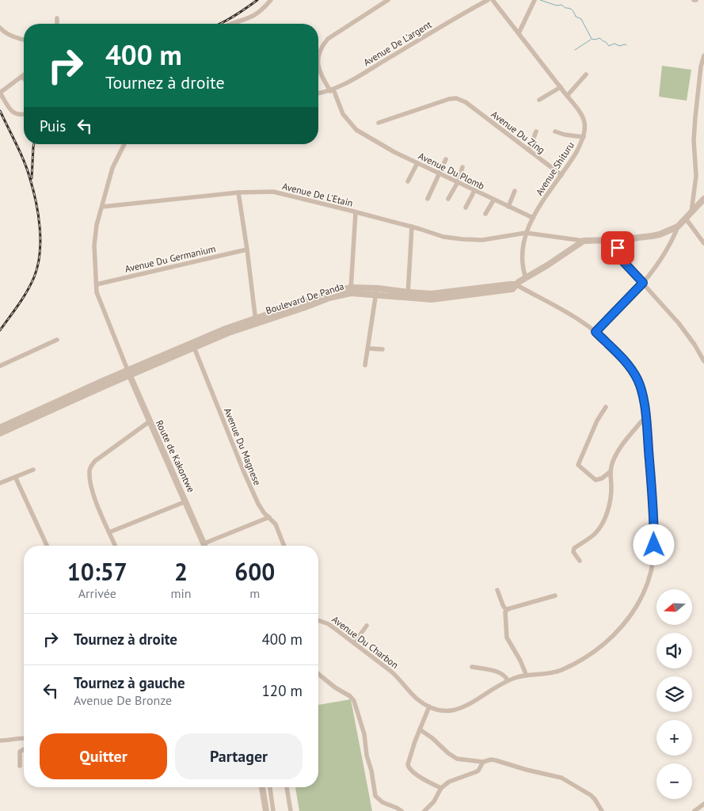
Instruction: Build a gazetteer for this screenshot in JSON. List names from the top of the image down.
{
  "streets": {
    "street": [
      "Avenue De L'argent",
      "Avenue Du Zing",
      "Avenue Shituru",
      "Avenue Du Plomb",
      "Avenue De L'Etain",
      "Avenue Du Germanium",
      "Boulevard De Panda",
      "Avenue Du Magnese",
      "Route de Kakontwe",
      "Avenue Du Charbon"
    ]
  },
  "crossings": [
    ["Avenue De L'argent", "Avenue Du Plomb"],
    ["Avenue Du Zing", "Avenue Shituru"],
    ["Avenue Shituru", "Avenue Du Plomb"],
    ["Avenue Shituru", "Avenue De L'Etain"],
    ["Avenue Shituru", "Boulevard De Panda"],
    ["Avenue De L'Etain", "Boulevard De Panda"],
    ["Boulevard De Panda", "Avenue Du Magnese"],
    ["Boulevard De Panda", "Route de Kakontwe"],
    ["Boulevard De Panda", "Avenue Du Charbon"]
  ],
  "north": "left",
  "page": {
    "turn": ["400 m", "Tournez à droite"],
    "then": "Puis",
    "eta": [
      "10:57",
      "Arrivée",
      "2",
      "min",
      "600",
      "m"
    ],
    "map_buttons": ["+", "−"],
    "list": [
      {
        "name": "Tournez à droite",
        "value": "400 m"
      },
      {
        "name": "Tournez à gauche",
        "note": "Avenue De Bronze",
        "value": "120 m"
      }
    ],
    "buttons": ["Quitter", "Partager"]
  }
}
